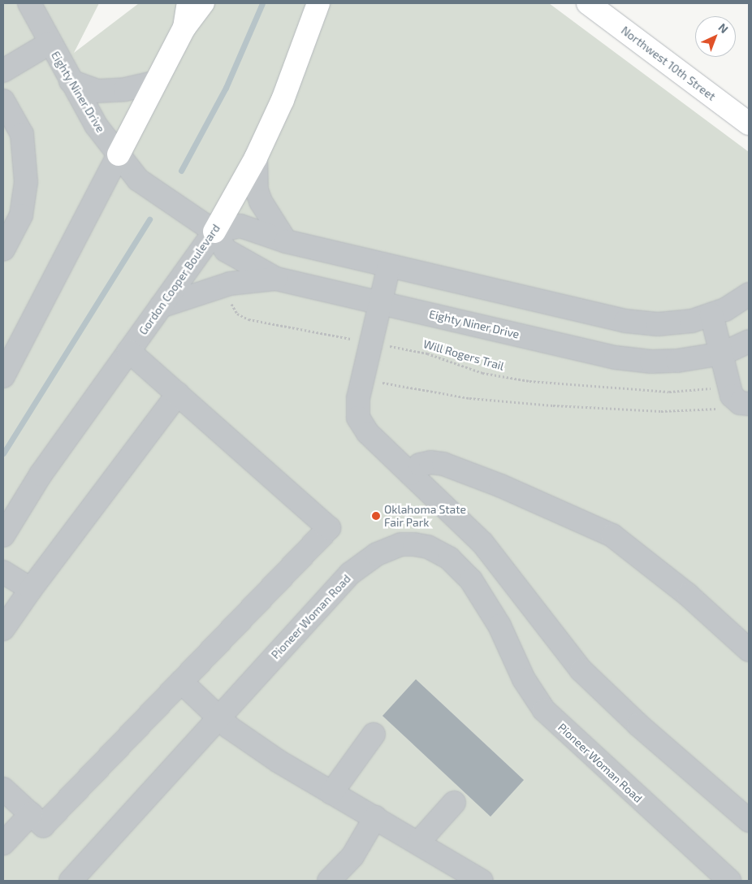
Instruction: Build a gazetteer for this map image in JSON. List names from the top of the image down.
{
  "streets": {
    "main road": ["Northwest 10th Street", "Gordon Cooper Boulevard"],
    "street": ["Eighty Niner Drive", "Pioneer Woman Road"],
    "path": ["Will Rogers Trail"]
  },
  "crossings": [
    ["Eighty Niner Drive", "Gordon Cooper Boulevard"]
  ],
  "places": ["Oklahoma State Fair Park"],
  "north": "top right"
}
